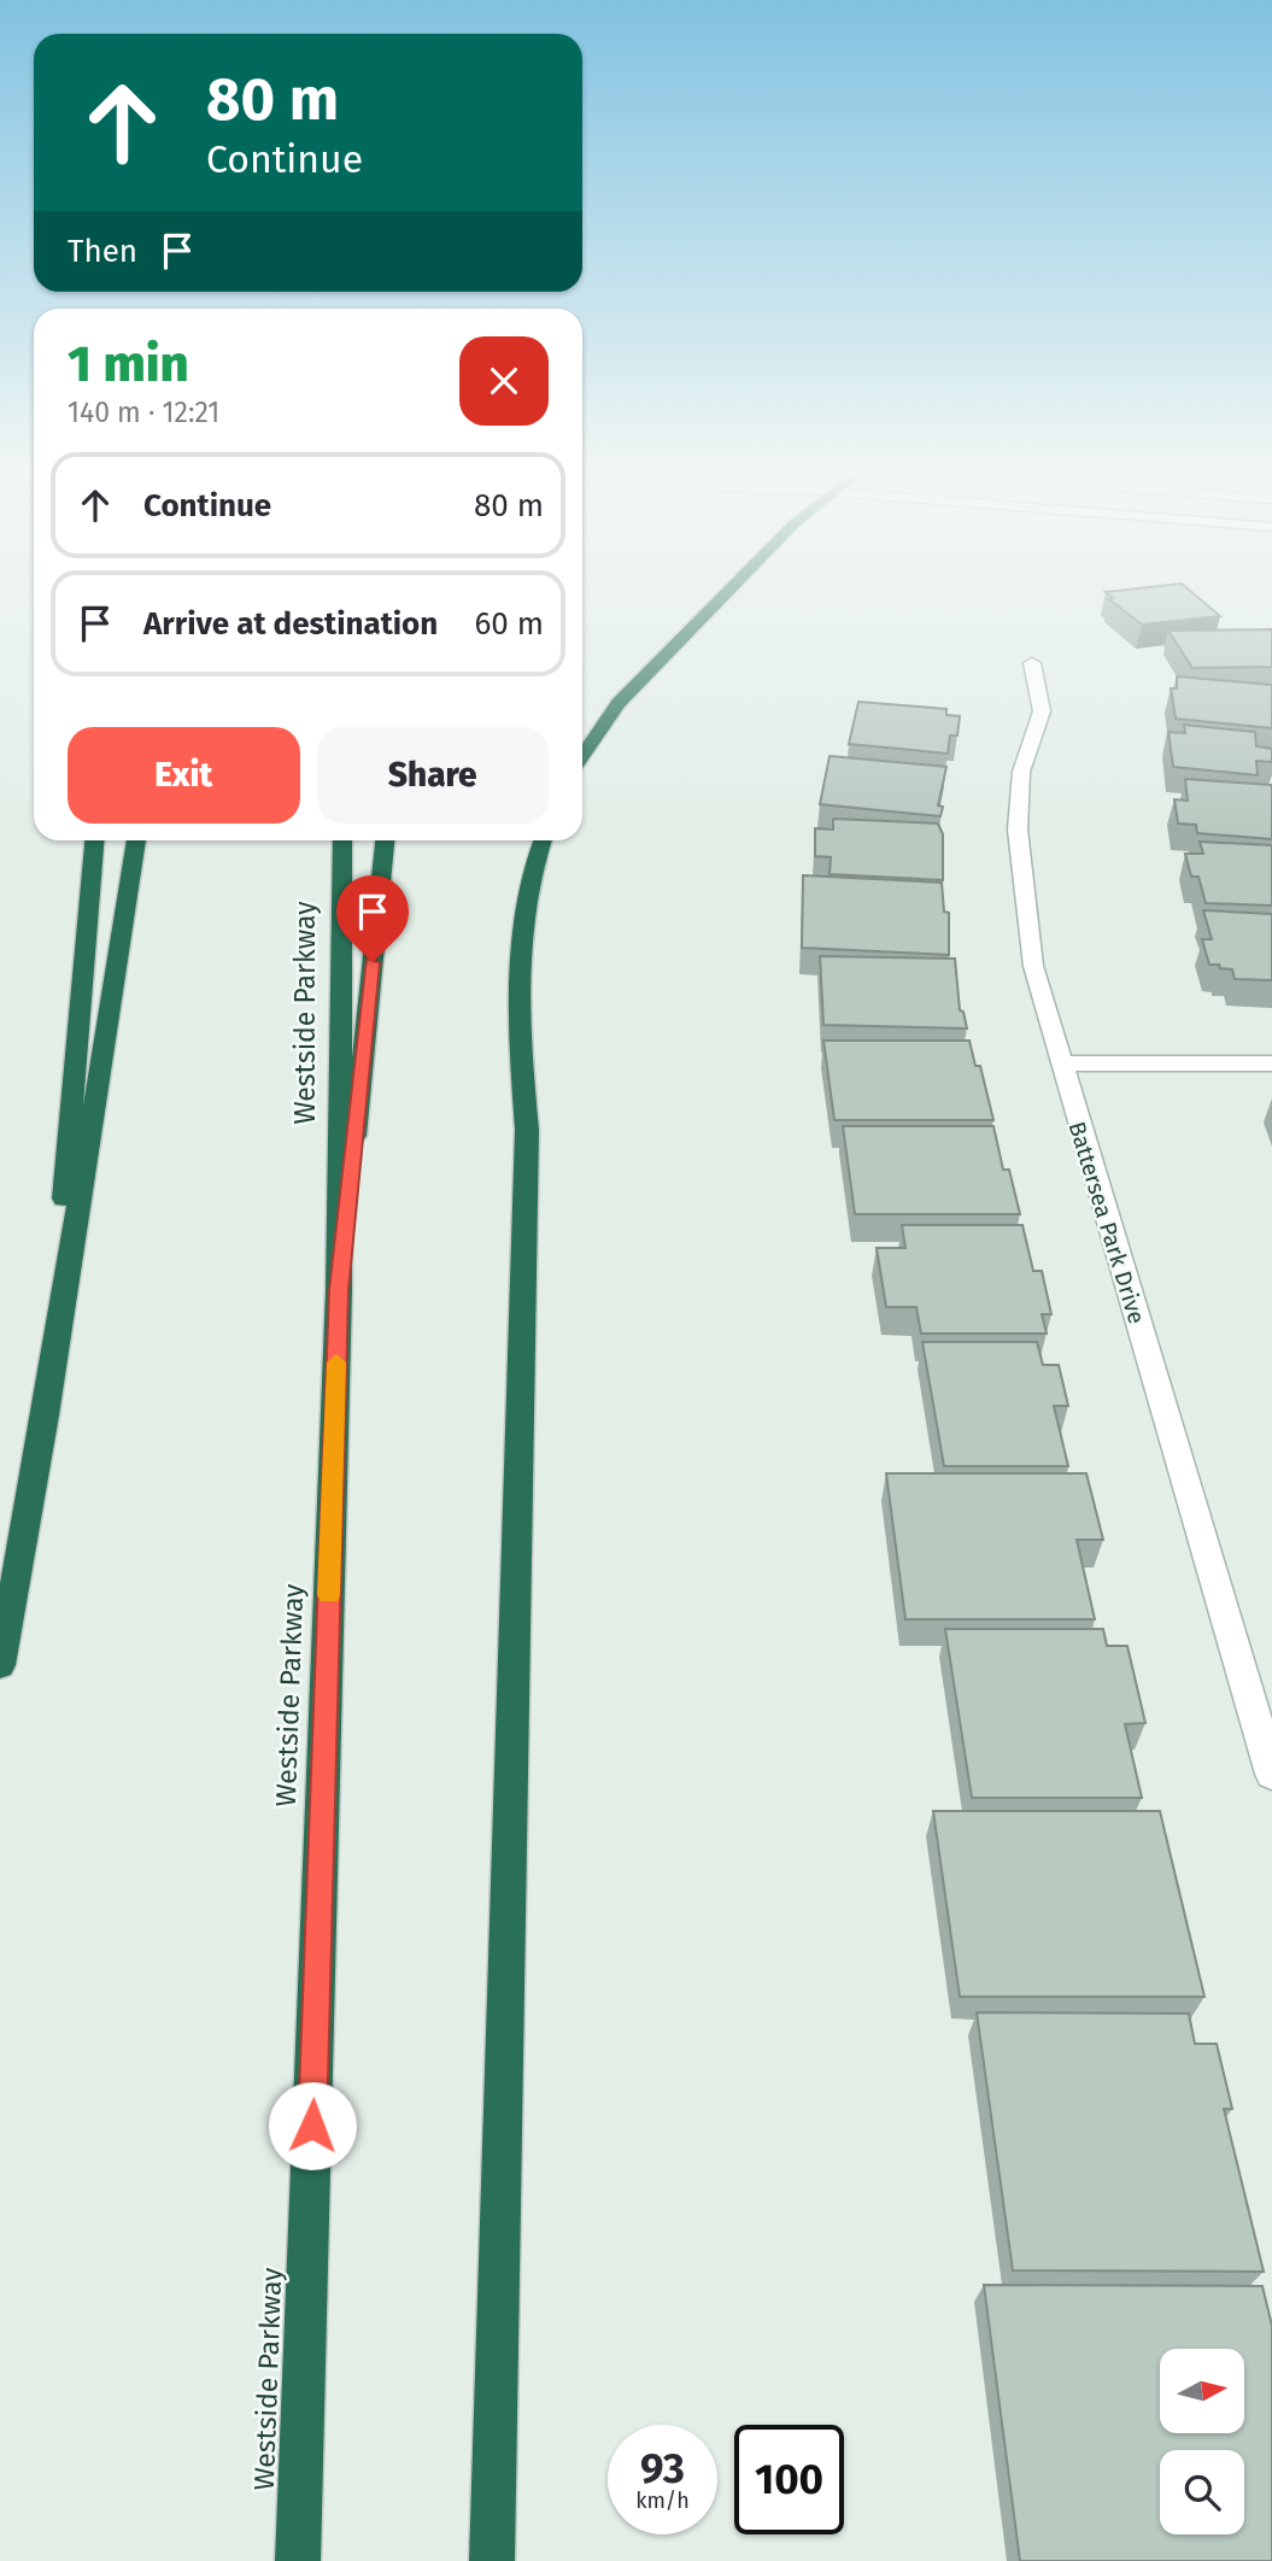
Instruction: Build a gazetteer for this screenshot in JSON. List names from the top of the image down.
{
  "streets": {
    "highway": ["Westside Parkway"],
    "street": ["Battersea Park Drive"]
  },
  "north": "right",
  "page": {
    "turn": ["80 m", "Continue"],
    "then": "Then",
    "heading": ["1 min", "140 m · 12:21"],
    "list": [
      {
        "name": "Continue",
        "value": "80 m"
      },
      {
        "name": "Arrive at destination",
        "value": "60 m"
      }
    ],
    "buttons": ["Exit", "Share"],
    "speed": "93 km/h",
    "limit": "100"
  }
}
